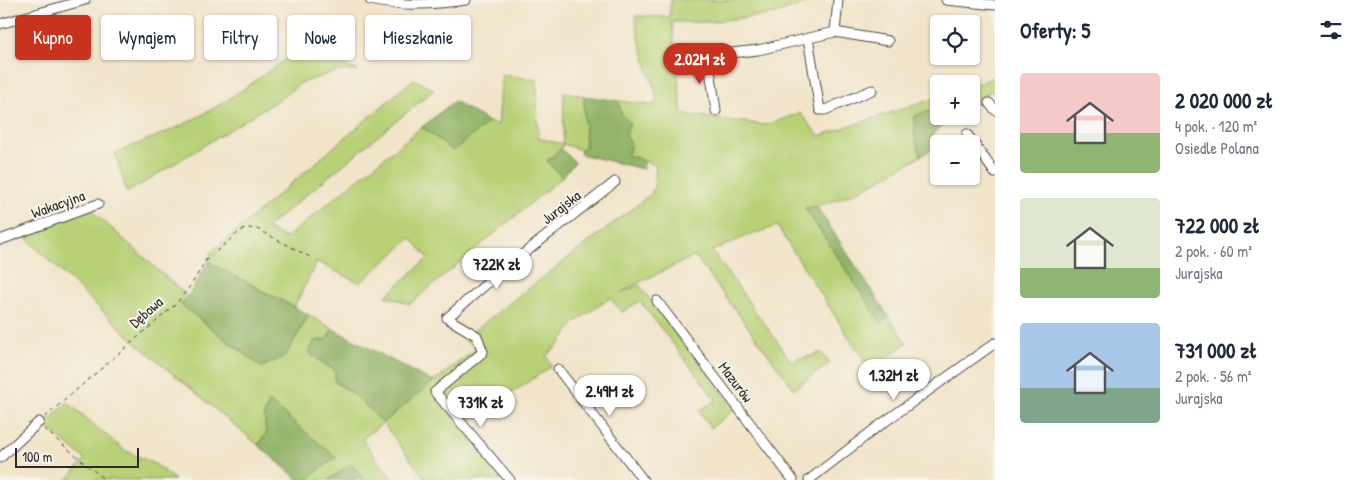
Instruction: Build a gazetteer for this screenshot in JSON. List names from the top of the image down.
{
  "streets": {
    "street": ["Wakacyjna", "Jurajska", "Mazurów"],
    "path": ["Dębowa"]
  },
  "scale_bar": "100 m",
  "page": {
    "heading": "Oferty: 5",
    "map_buttons": ["+", "−"],
    "chip": [
      "Kupno",
      "Wynajem",
      "Filtry",
      "Nowe",
      "Mieszkanie"
    ],
    "price": [
      "2.02M zł",
      "722K zł",
      "1.32M zł",
      "2.49M zł",
      "731K zł"
    ],
    "list": [
      {
        "name": "2 020 000 zł",
        "note": "4 pok. · 120 m² · Osiedle Polana"
      },
      {
        "name": "722 000 zł",
        "note": "2 pok. · 60 m² · Jurajska"
      },
      {
        "name": "731 000 zł",
        "note": "2 pok. · 56 m² · Jurajska"
      }
    ],
    "scale": "100 m"
  }
}
